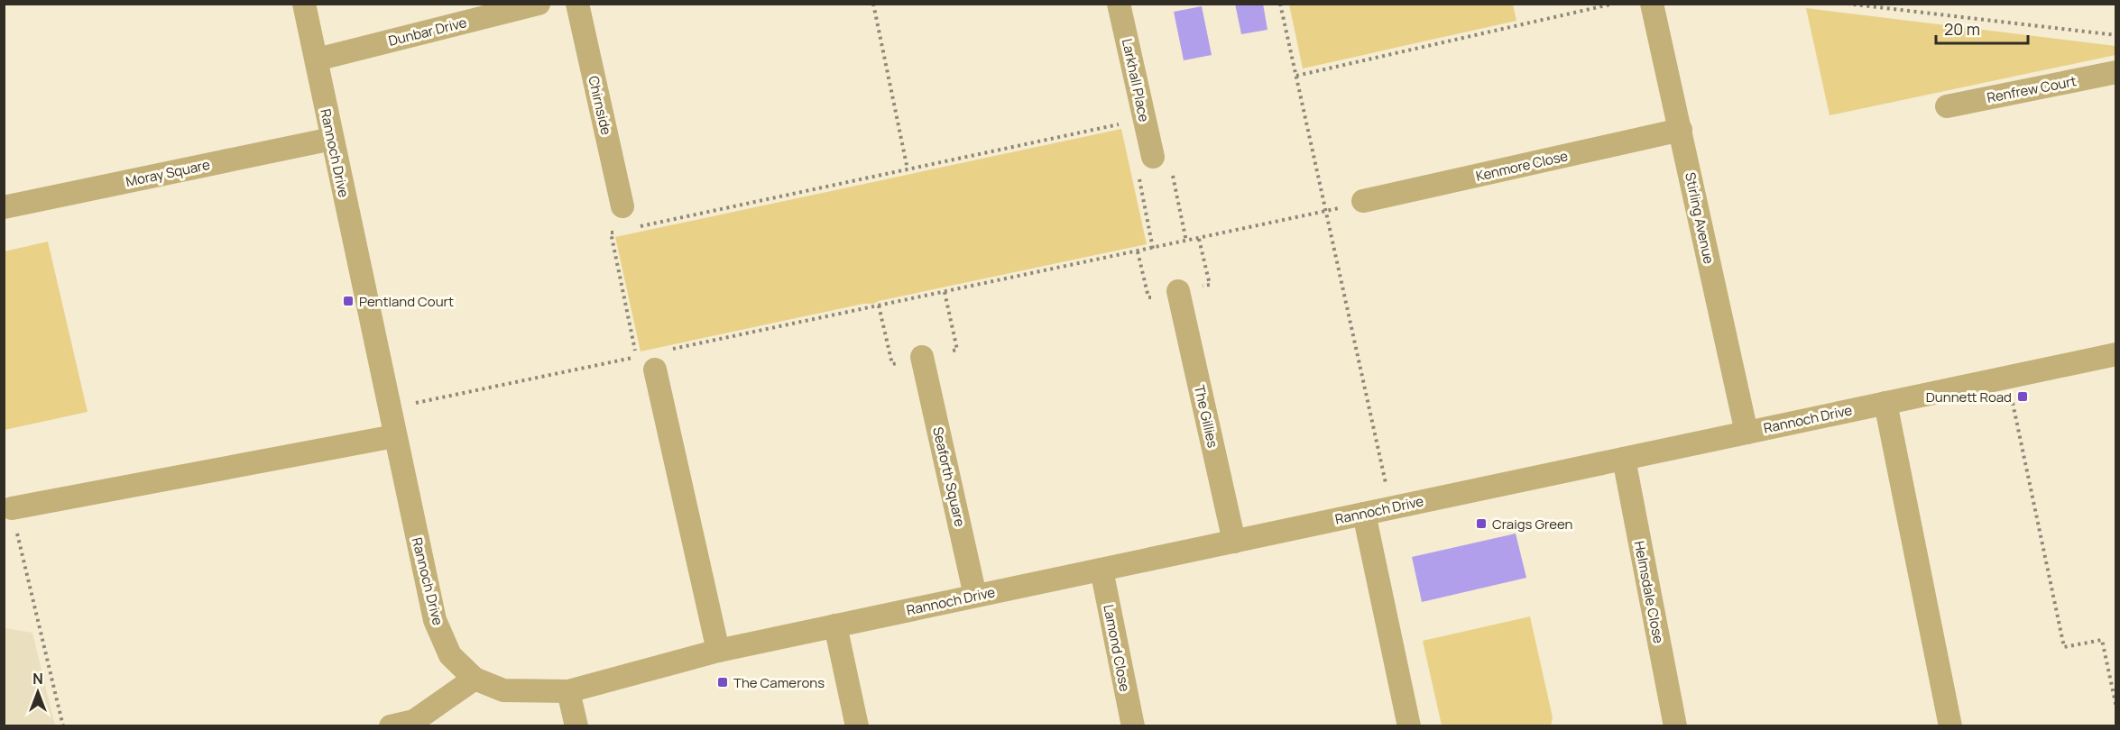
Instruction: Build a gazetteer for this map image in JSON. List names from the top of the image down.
{
  "streets": {
    "street": [
      "Dunbar Drive",
      "Larkhall Place",
      "Renfrew Court",
      "Chirnside",
      "Rannoch Drive",
      "Kenmore Close",
      "Moray Square",
      "Stirling Avenue",
      "The Gillies",
      "Seaforth Square",
      "Helmsdale Close",
      "Lamond Close"
    ]
  },
  "crossings": [
    ["Dunbar Drive", "Rannoch Drive"],
    ["Rannoch Drive", "Moray Square"],
    ["Rannoch Drive", "Stirling Avenue"],
    ["Rannoch Drive", "The Gillies"],
    ["Rannoch Drive", "Seaforth Square"],
    ["Rannoch Drive", "Helmsdale Close"],
    ["Rannoch Drive", "Lamond Close"],
    ["Kenmore Close", "Stirling Avenue"]
  ],
  "places": {
    "transit": [
      "Pentland Court",
      "Dunnett Road",
      "Craigs Green",
      "The Camerons"
    ]
  },
  "scale_bar": "20 m",
  "north": "top"
}
